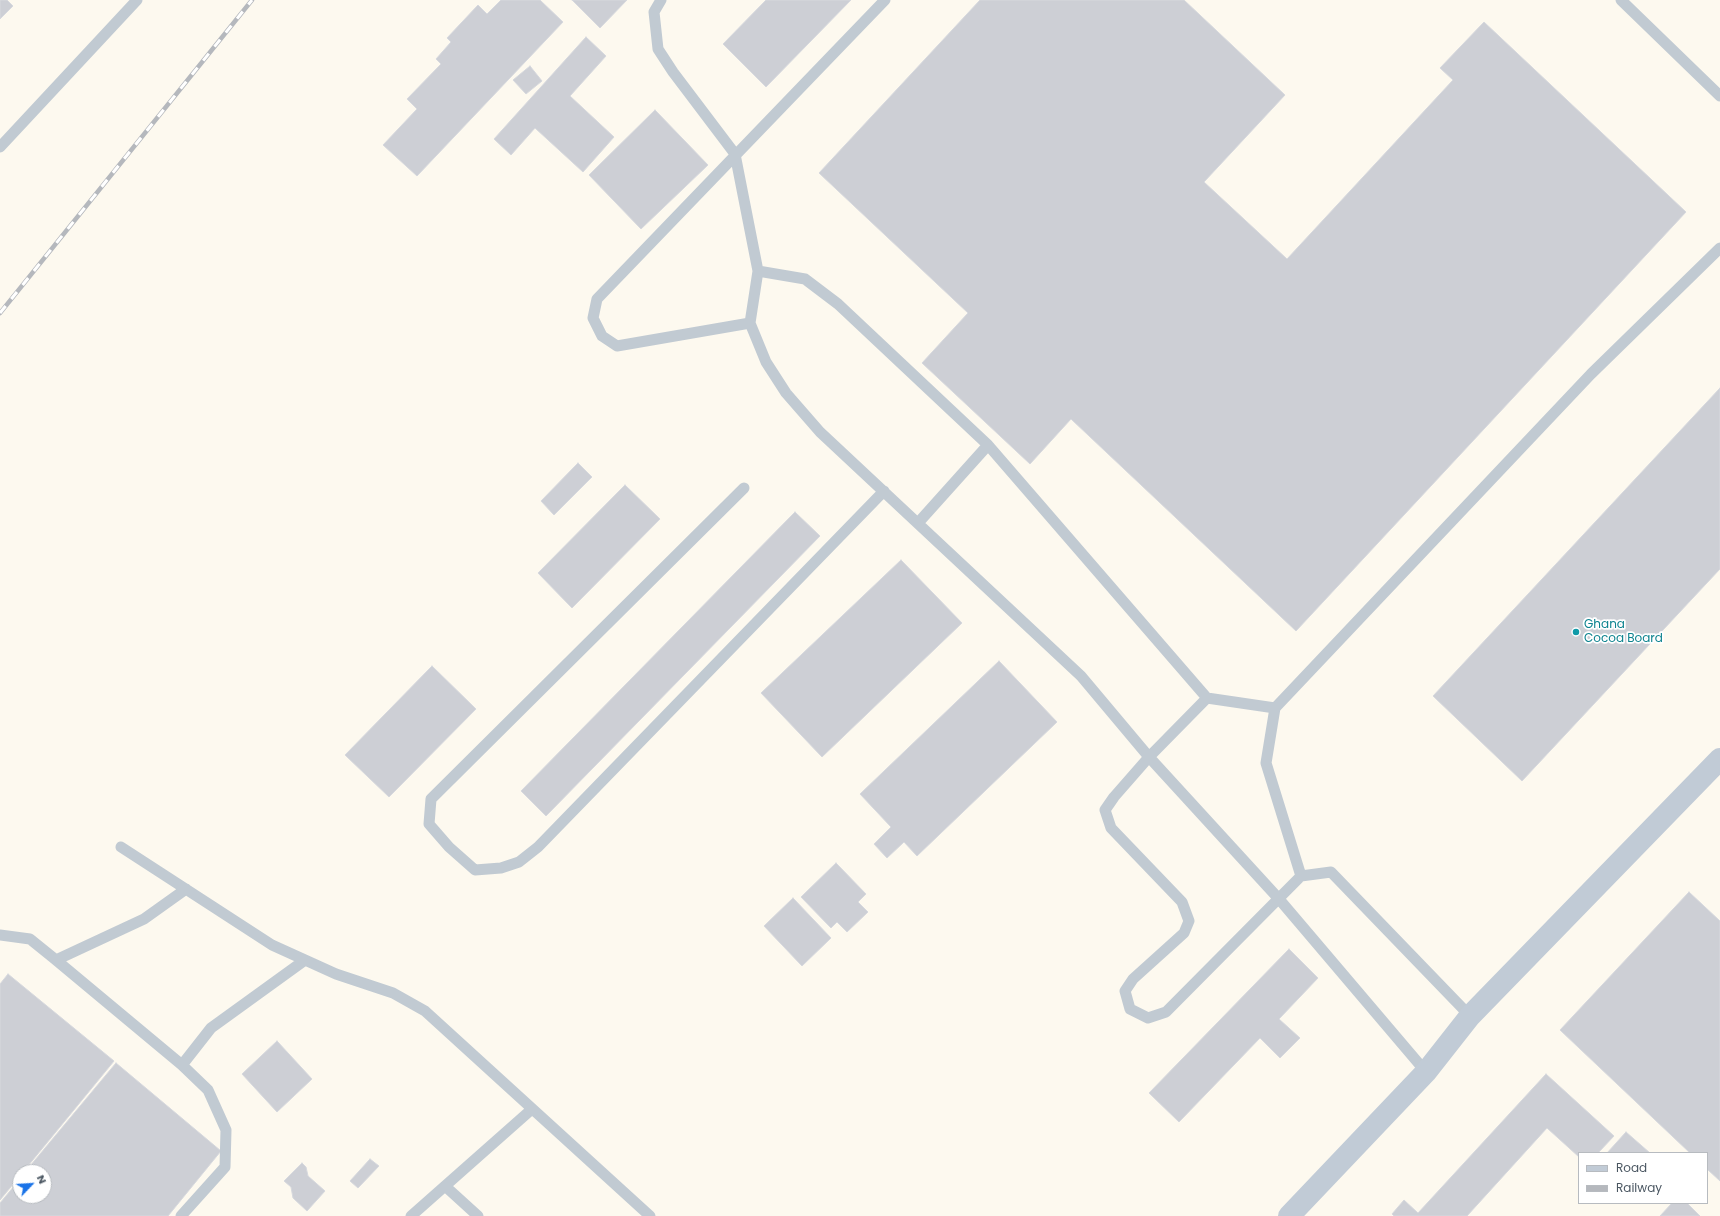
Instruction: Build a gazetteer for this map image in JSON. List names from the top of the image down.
{
  "places": ["Ghana Cocoa Board"],
  "legend": ["Road", "Railway"],
  "north": "top right"
}
